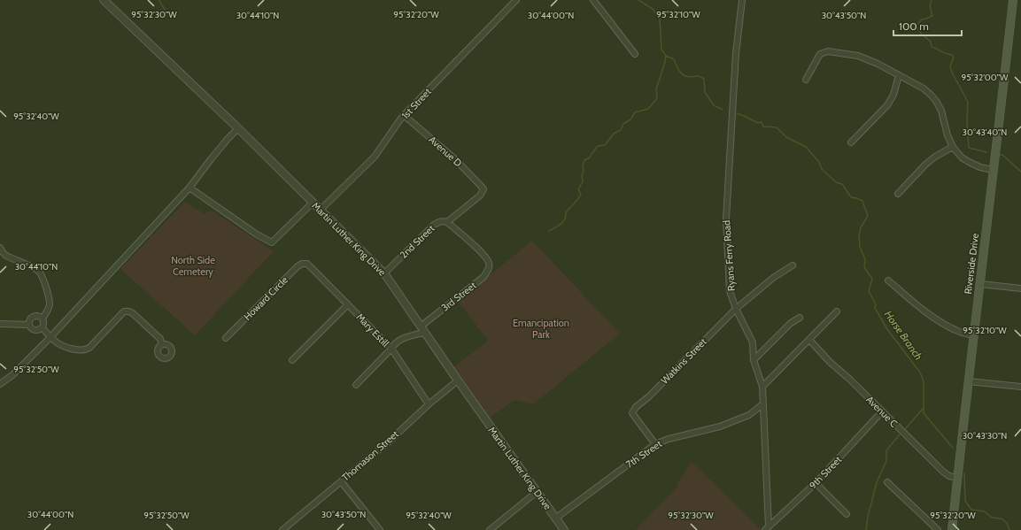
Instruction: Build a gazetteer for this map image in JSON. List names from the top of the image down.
{
  "streets": {
    "main road": ["Riverside Drive"],
    "street": [
      "1st Street",
      "Avenue D",
      "Martin Luther King Drive",
      "2nd Street",
      "Ryans Ferry Road",
      "3rd Street",
      "Howard Circle",
      "Mary Estill",
      "Watkins Street",
      "Avenue C",
      "7th Street",
      "Thomason Street",
      "9th Street"
    ]
  },
  "crossings": [
    ["1st Street", "Avenue D"],
    ["1st Street", "Martin Luther King Drive"],
    ["Avenue D", "2nd Street"],
    ["Martin Luther King Drive", "2nd Street"],
    ["Martin Luther King Drive", "3rd Street"],
    ["Martin Luther King Drive", "7th Street"],
    ["Martin Luther King Drive", "Thomason Street"],
    ["2nd Street", "3rd Street"],
    ["Ryans Ferry Road", "Watkins Street"],
    ["Ryans Ferry Road", "7th Street"],
    ["Ryans Ferry Road", "9th Street"],
    ["Riverside Drive", "Avenue C"],
    ["Howard Circle", "Mary Estill"],
    ["Mary Estill", "Thomason Street"],
    ["Watkins Street", "7th Street"],
    ["Avenue C", "9th Street"]
  ],
  "water": ["Horse Branch"],
  "parks": ["North Side Cemetery", "Emancipation Park"],
  "scale_bar": "100 m",
  "coordinates": [
    "95°32'30\"W",
    "95°32'20\"W",
    "95°32'10\"W",
    "30°44'10\"N",
    "30°44'00\"N",
    "30°43'50\"N",
    "95°32'00\"W",
    "95°32'40\"W",
    "30°43'40\"N",
    "95°32'50\"W",
    "30°43'30\"N"
  ]
}
